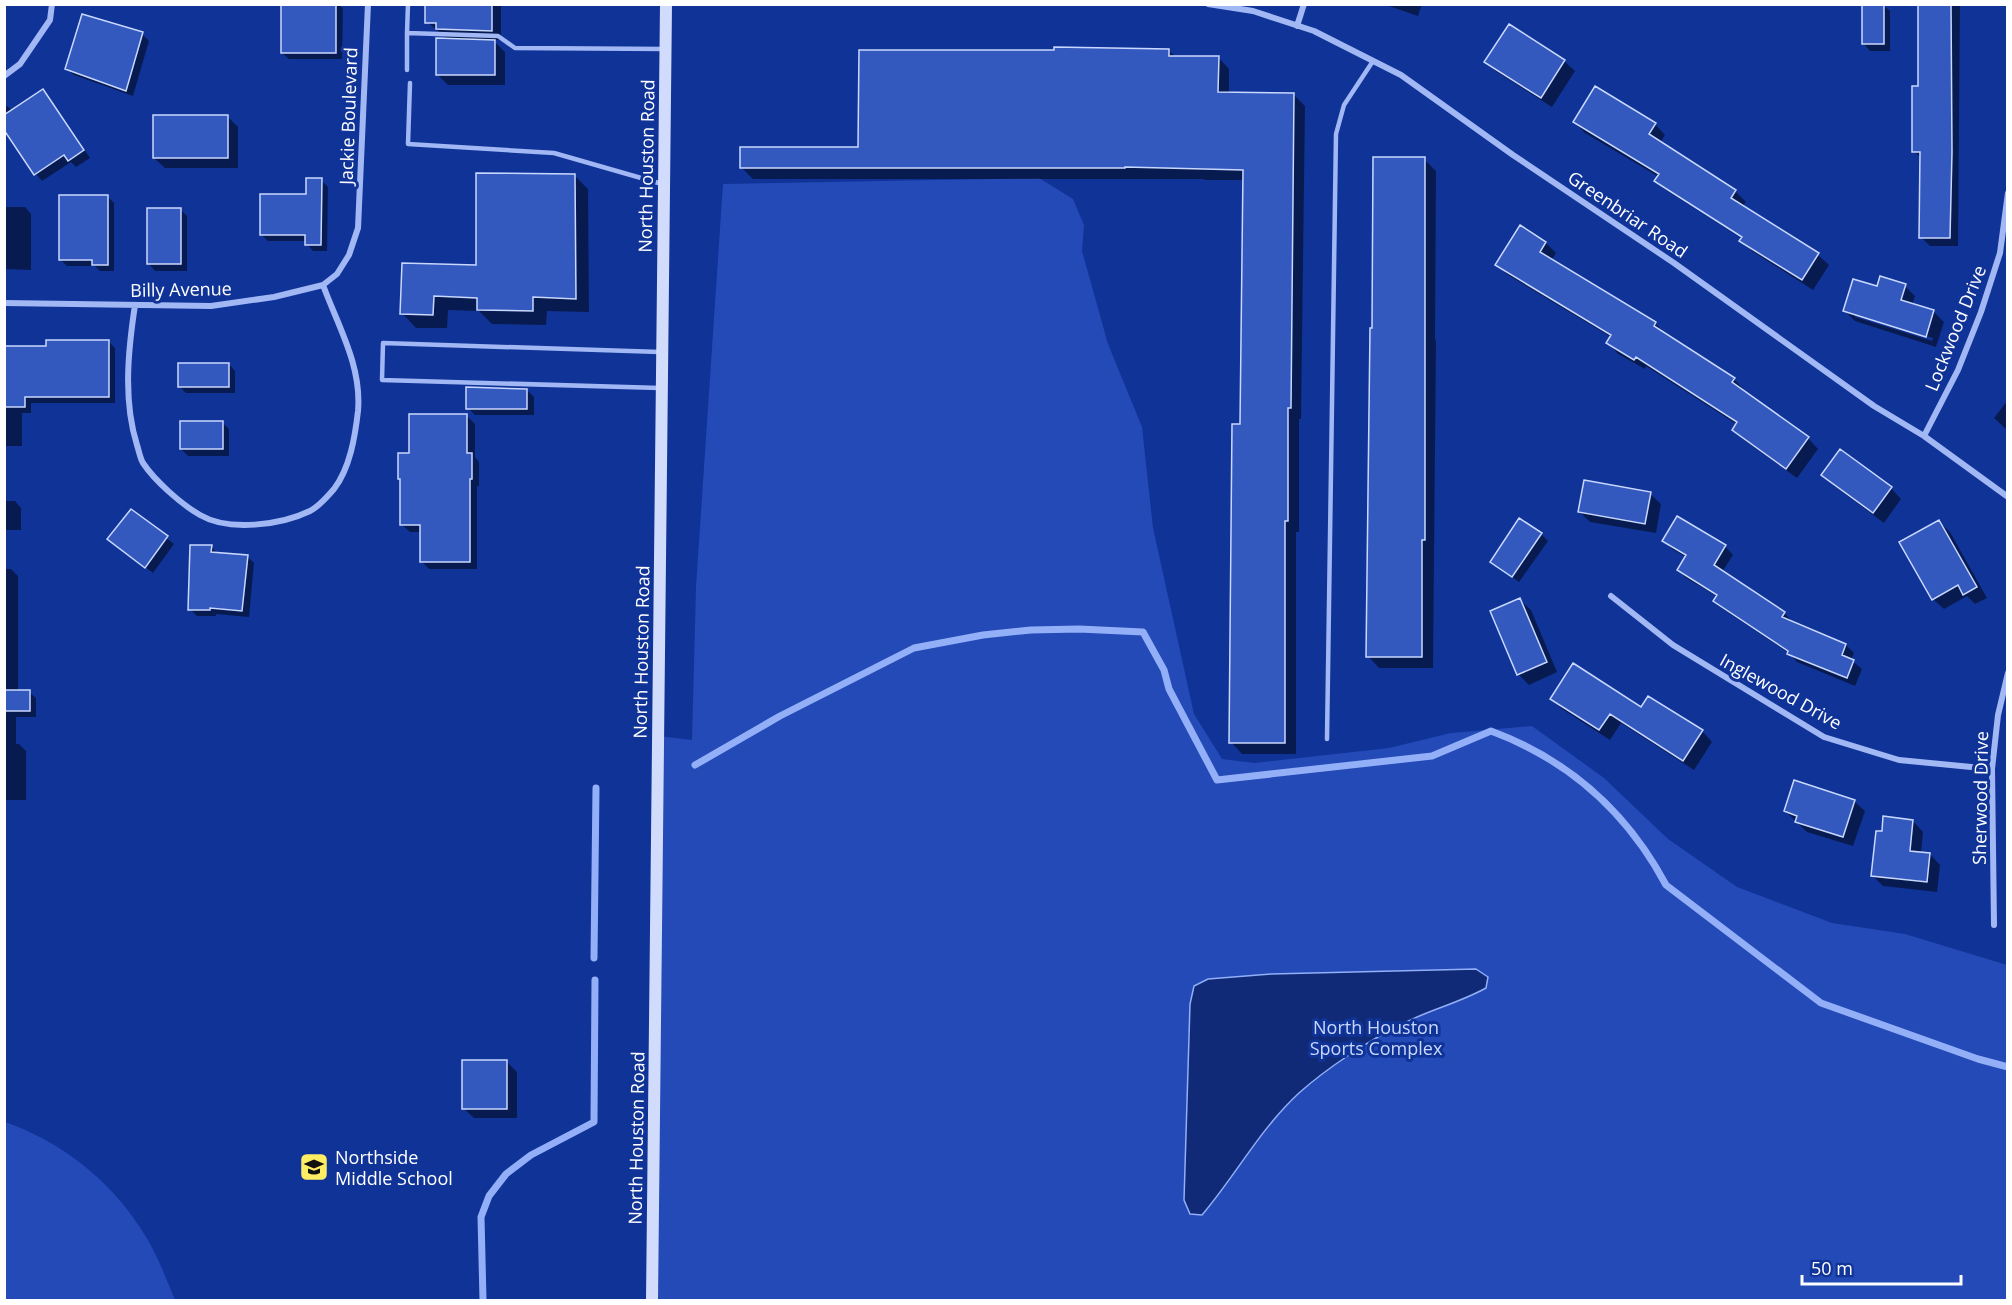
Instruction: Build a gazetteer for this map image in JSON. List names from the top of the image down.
{
  "streets": {
    "street": [
      "Jackie Boulevard",
      "North Houston Road",
      "Greenbriar Road",
      "Billy Avenue",
      "Lockwood Drive",
      "Inglewood Drive",
      "Sherwood Drive"
    ]
  },
  "crossings": [
    ["Jackie Boulevard", "Billy Avenue"],
    ["Greenbriar Road", "Lockwood Drive"],
    ["Inglewood Drive", "Sherwood Drive"]
  ],
  "parks": ["North Houston Sports Complex"],
  "places": {
    "school or university": ["Northside Middle School"]
  },
  "scale_bar": "50 m"
}
